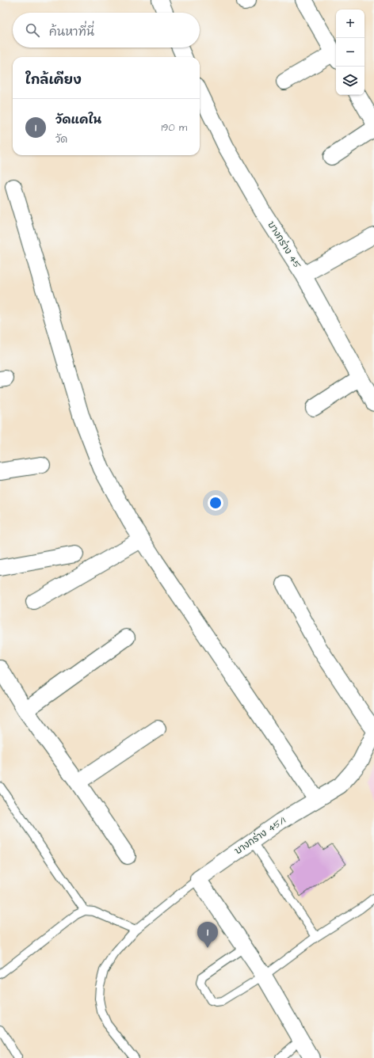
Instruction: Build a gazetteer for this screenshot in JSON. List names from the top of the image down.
{
  "streets": {
    "street": ["บางกร่าง 45", "บางกร่าง 45/1"]
  },
  "page": {
    "map_buttons": ["+", "−"],
    "search": "ค้นหาที่นี่",
    "heading": "ใกล้เคียง",
    "list": [
      {
        "mark": "1",
        "name": "วัดแคใน",
        "note": "วัด",
        "value": "190 m"
      }
    ],
    "pins": "1"
  }
}
